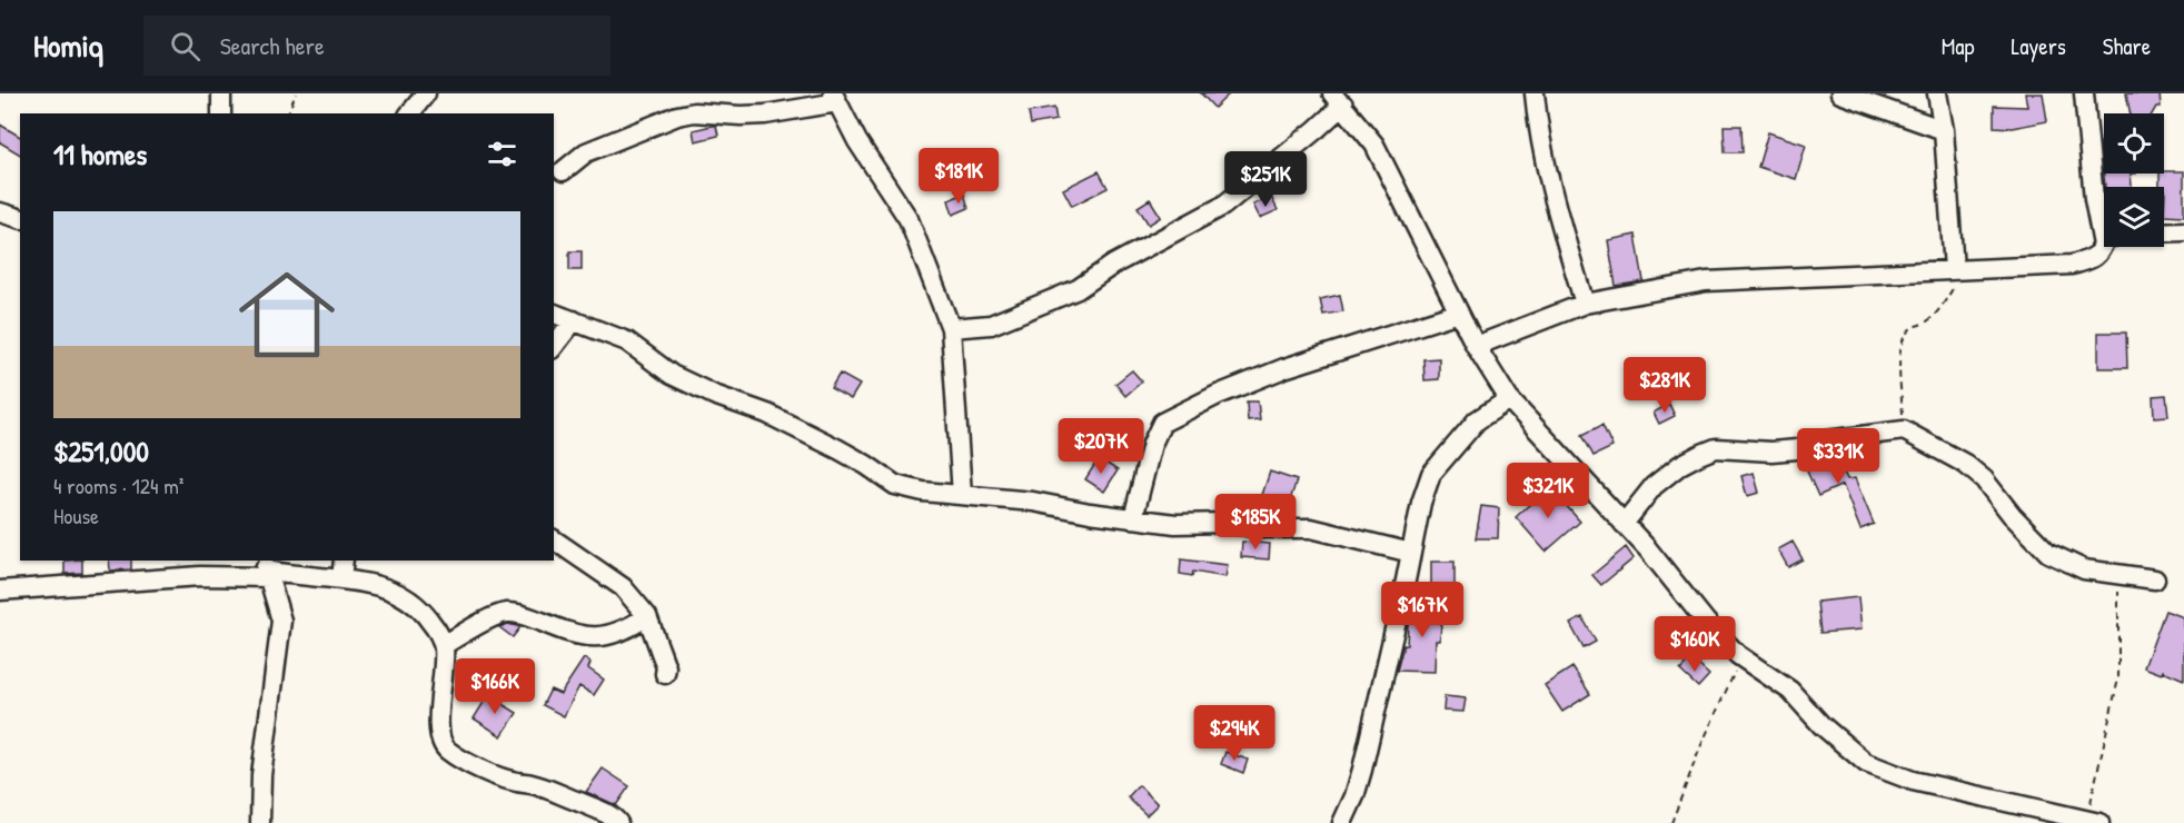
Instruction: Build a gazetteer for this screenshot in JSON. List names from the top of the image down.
{
  "page": {
    "header": "Homiq",
    "search": "Search here",
    "nav": ["Map", "Layers", "Share"],
    "heading": "11 homes",
    "price": [
      "$181K",
      "$251K",
      "$281K",
      "$207K",
      "$331K",
      "$321K",
      "$185K",
      "$167K",
      "$160K",
      "$166K",
      "$294K"
    ],
    "list": [
      {
        "name": "$251,000",
        "note": "4 rooms · 124 m² · House"
      }
    ]
  }
}
